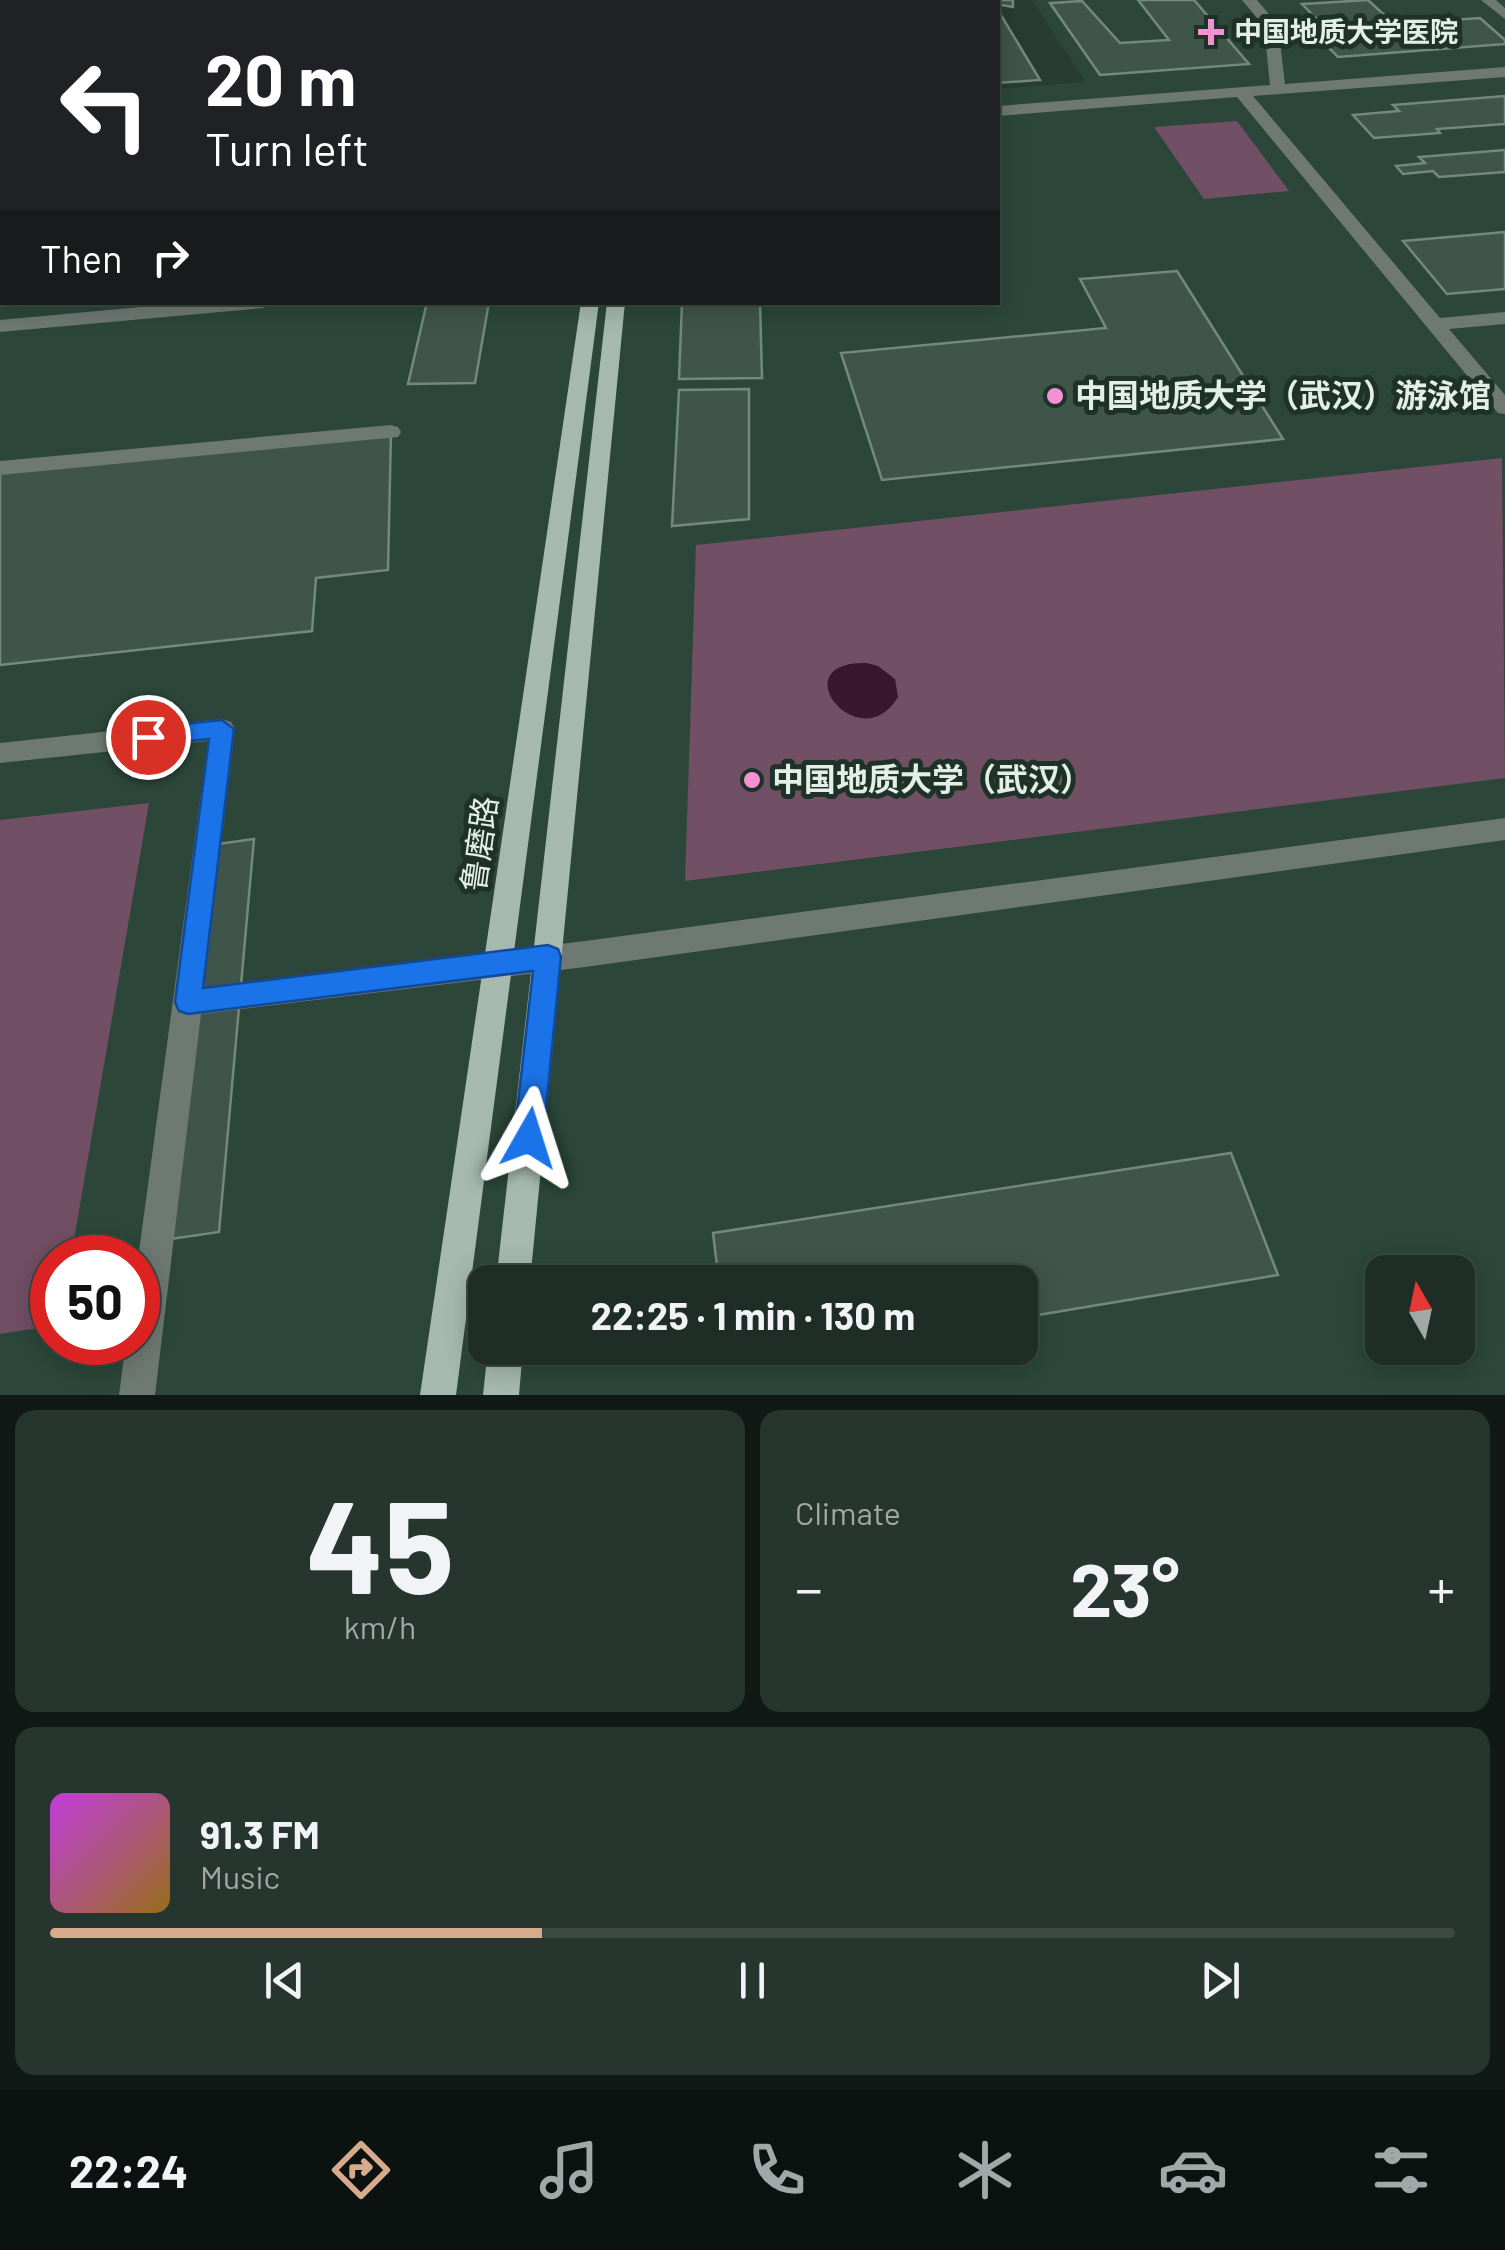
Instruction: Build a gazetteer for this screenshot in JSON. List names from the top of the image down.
{
  "streets": {
    "main road": ["鲁磨路"]
  },
  "places": {
    "health": ["中国地质大学医院"],
    "other": ["中国地质大学（武汉）游泳馆", "中国地质大学（武汉）"]
  },
  "north": "top",
  "page": {
    "turn": ["20 m", "Turn left"],
    "then": "Then",
    "limit": "50",
    "trip": "22:25 · 1 min · 130 m",
    "tile": [
      ["45", "km/h"],
      "Climate"
    ],
    "heat": ["−", "23°", "+"],
    "song": ["91.3 FM", "Music"],
    "tabs": "22:24"
  }
}
